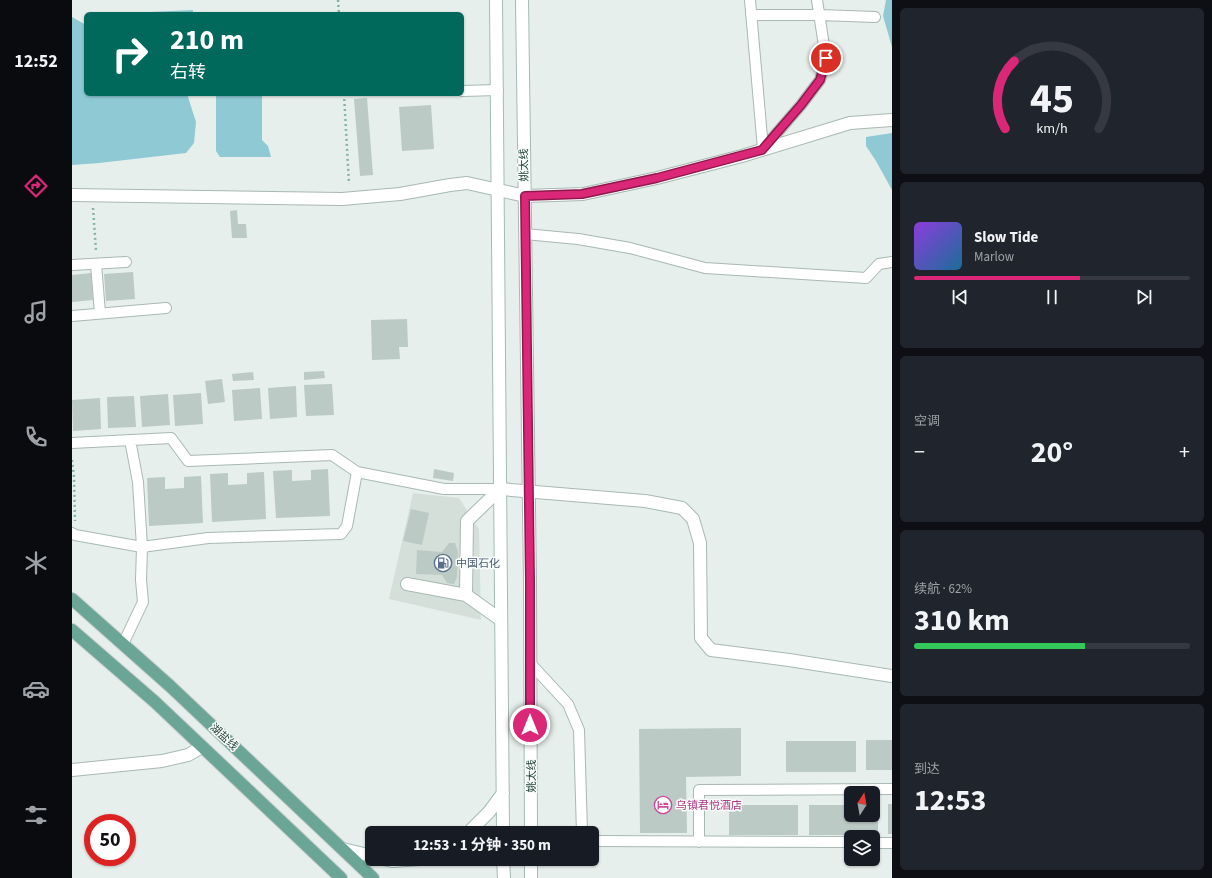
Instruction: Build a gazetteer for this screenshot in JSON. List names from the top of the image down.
{
  "streets": {
    "main road": ["姚太线", "湖盐线"]
  },
  "places": {
    "fuel station": ["中国石化"],
    "hotel": ["乌镇君悦酒店"]
  },
  "north": "top",
  "page": {
    "tabs": "12:52",
    "turn": ["210 m", "右转"],
    "song": ["Slow Tide", "Marlow"],
    "tile": [
      "空调",
      ["续航 · 62%", "310 km"],
      ["到达", "12:53"]
    ],
    "heat": ["−", "20°", "+"],
    "limit": "50",
    "trip": "12:53 · 1 分钟 · 350 m",
    "gauge": ["45", "km/h"]
  }
}
